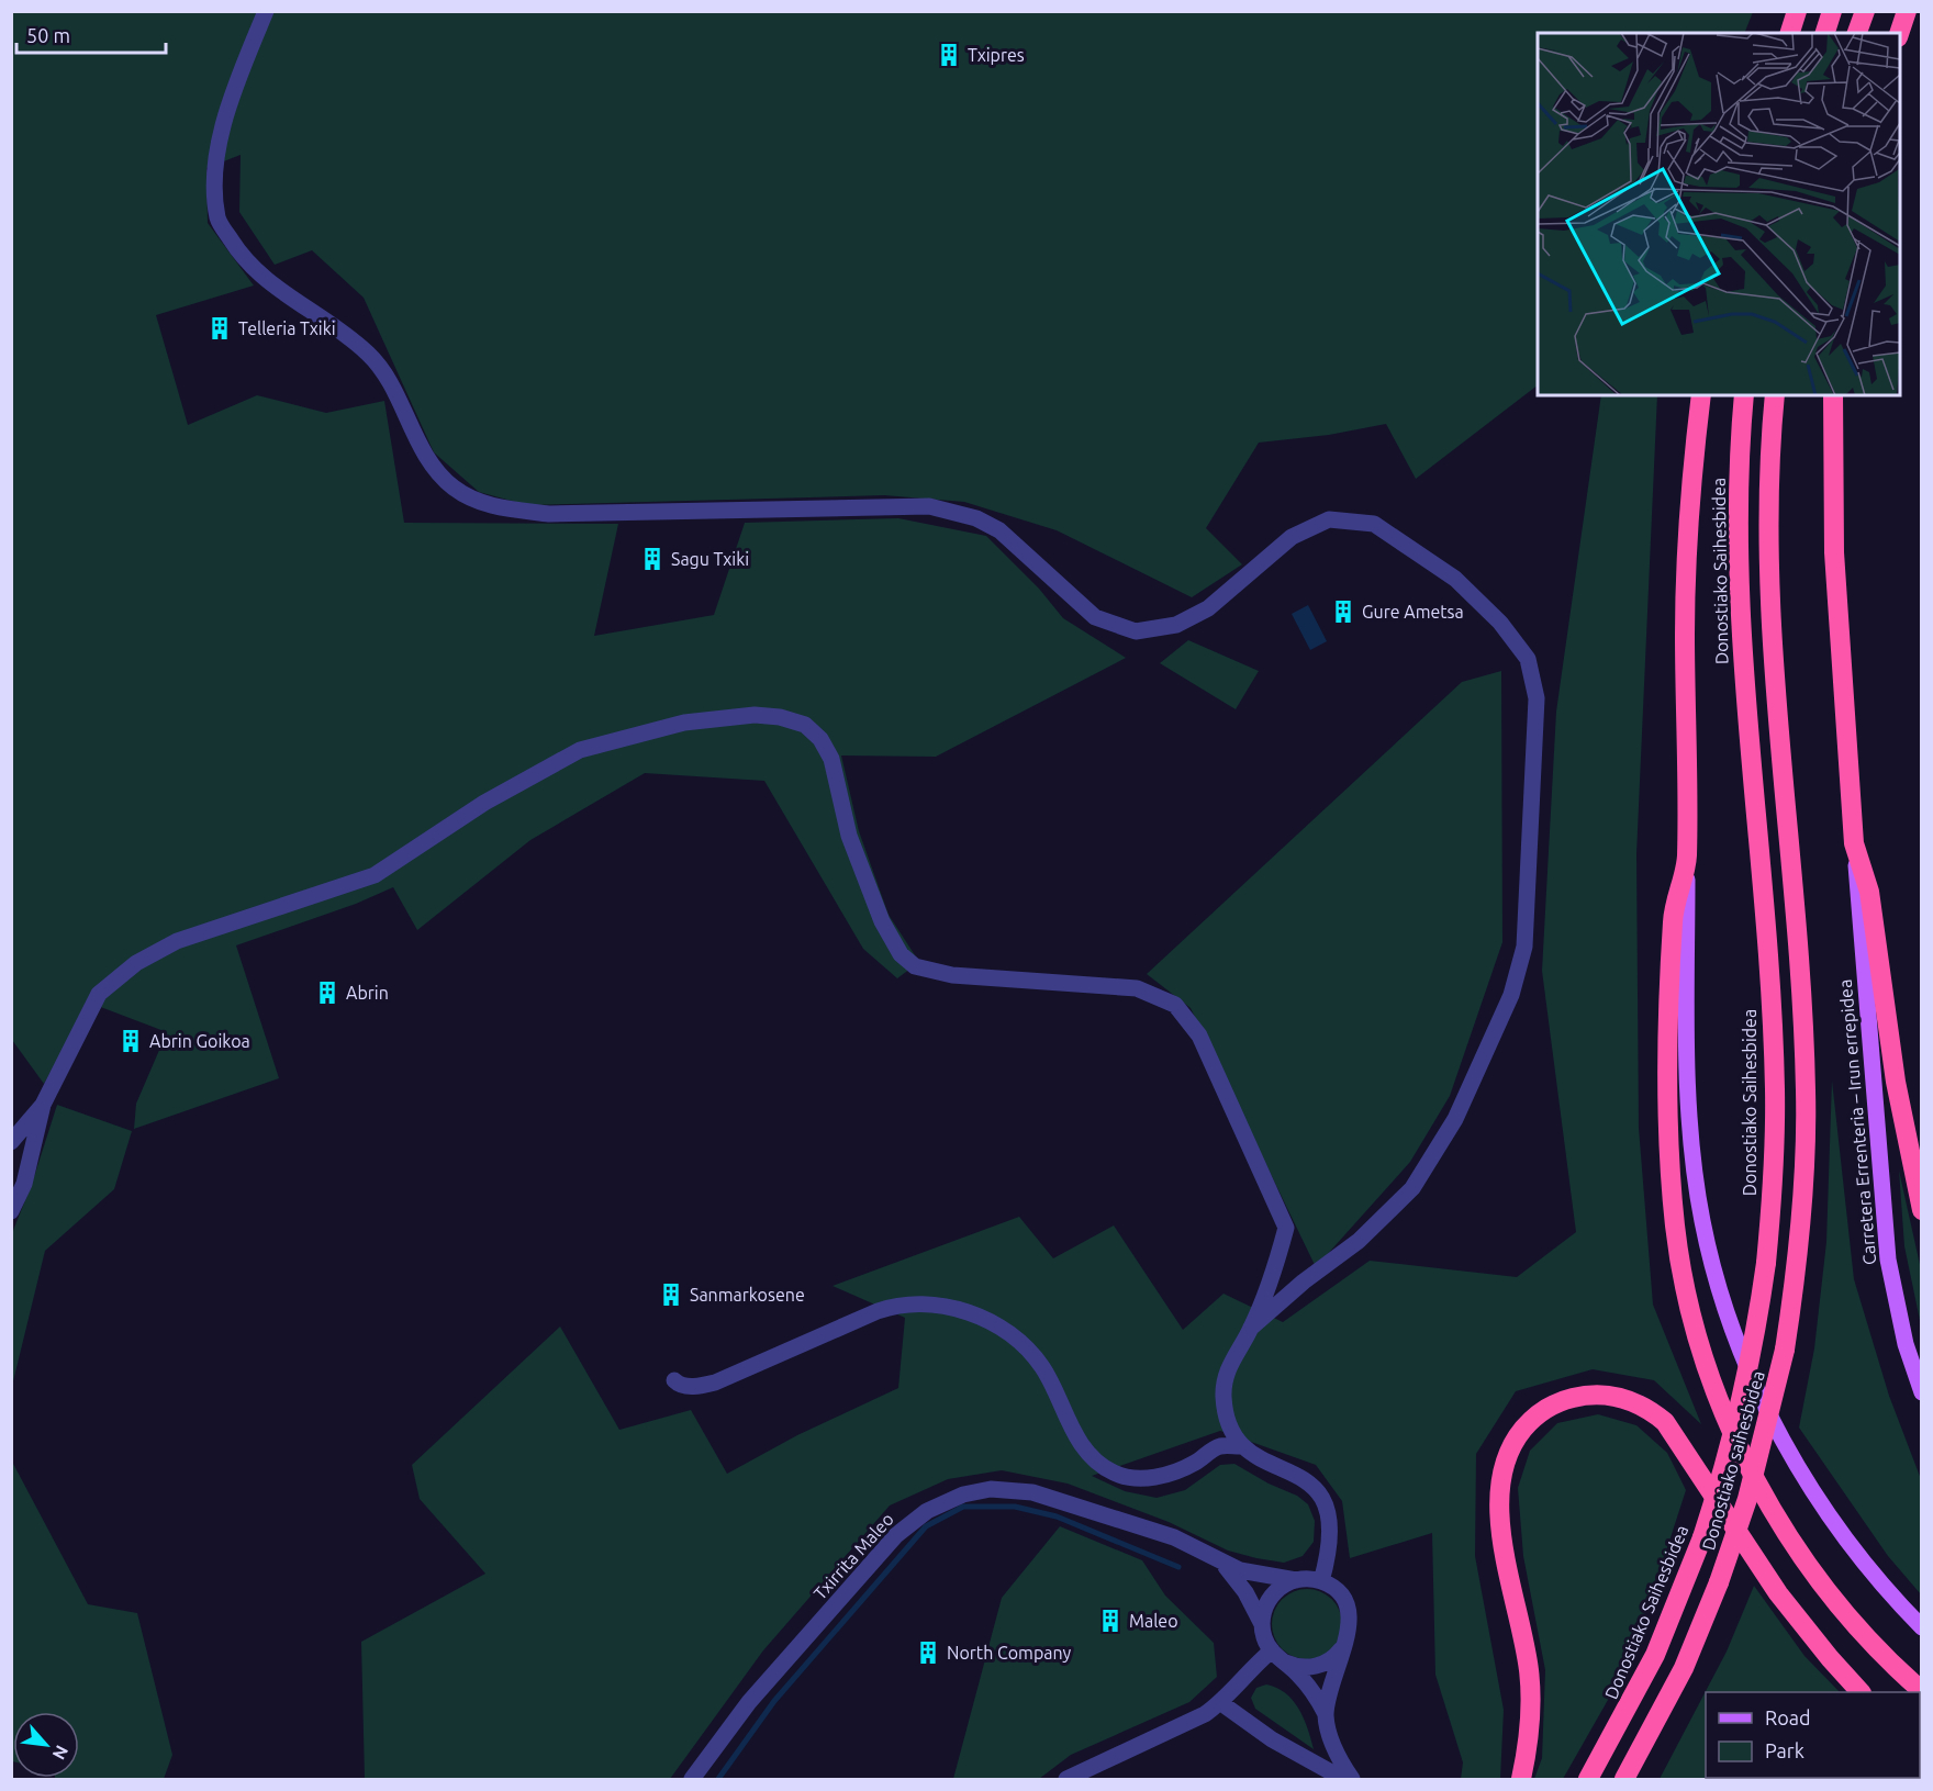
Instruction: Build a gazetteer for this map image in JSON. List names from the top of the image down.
{
  "streets": {
    "highway": ["Donostiako Saihesbidea", "Donostiako saihesbidea"],
    "main road": ["Carretera Errenteria – Irun errepidea"],
    "street": ["Txirrita Maleo"]
  },
  "places": {
    "building": [
      "Txipres",
      "Telleria Txiki",
      "Sagu Txiki",
      "Gure Ametsa",
      "Abrin",
      "Abrin Goikoa",
      "Sanmarkosene",
      "Maleo",
      "North Company"
    ]
  },
  "legend": ["Road", "Park"],
  "scale_bar": "50 m",
  "north": "bottom right"
}
